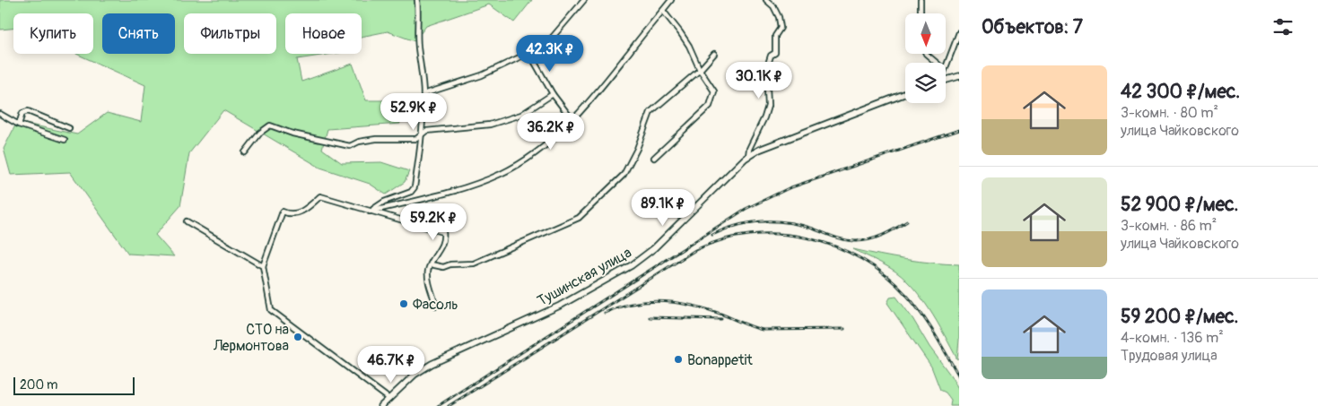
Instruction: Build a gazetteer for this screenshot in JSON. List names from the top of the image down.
{
  "streets": {
    "main road": ["Тушинская улица"]
  },
  "places": ["Фасоль", "СТО на Лермонтова", "Bonappetit"],
  "scale_bar": "200 m",
  "north": "bottom",
  "page": {
    "heading": "Объектов: 7",
    "chip": [
      "Купить",
      "Снять",
      "Фильтры",
      "Новое"
    ],
    "price": [
      "42.3K ₽",
      "30.1K ₽",
      "52.9K ₽",
      "36.2K ₽",
      "89.1K ₽",
      "59.2K ₽",
      "46.7K ₽"
    ],
    "list": [
      {
        "name": "42 300 ₽/мес.",
        "note": "3-комн. · 80 m² · улица Чайковского"
      },
      {
        "name": "52 900 ₽/мес.",
        "note": "3-комн. · 86 m² · улица Чайковского"
      },
      {
        "name": "59 200 ₽/мес.",
        "note": "4-комн. · 136 m² · Трудовая улица"
      }
    ],
    "scale": "200 m"
  }
}
